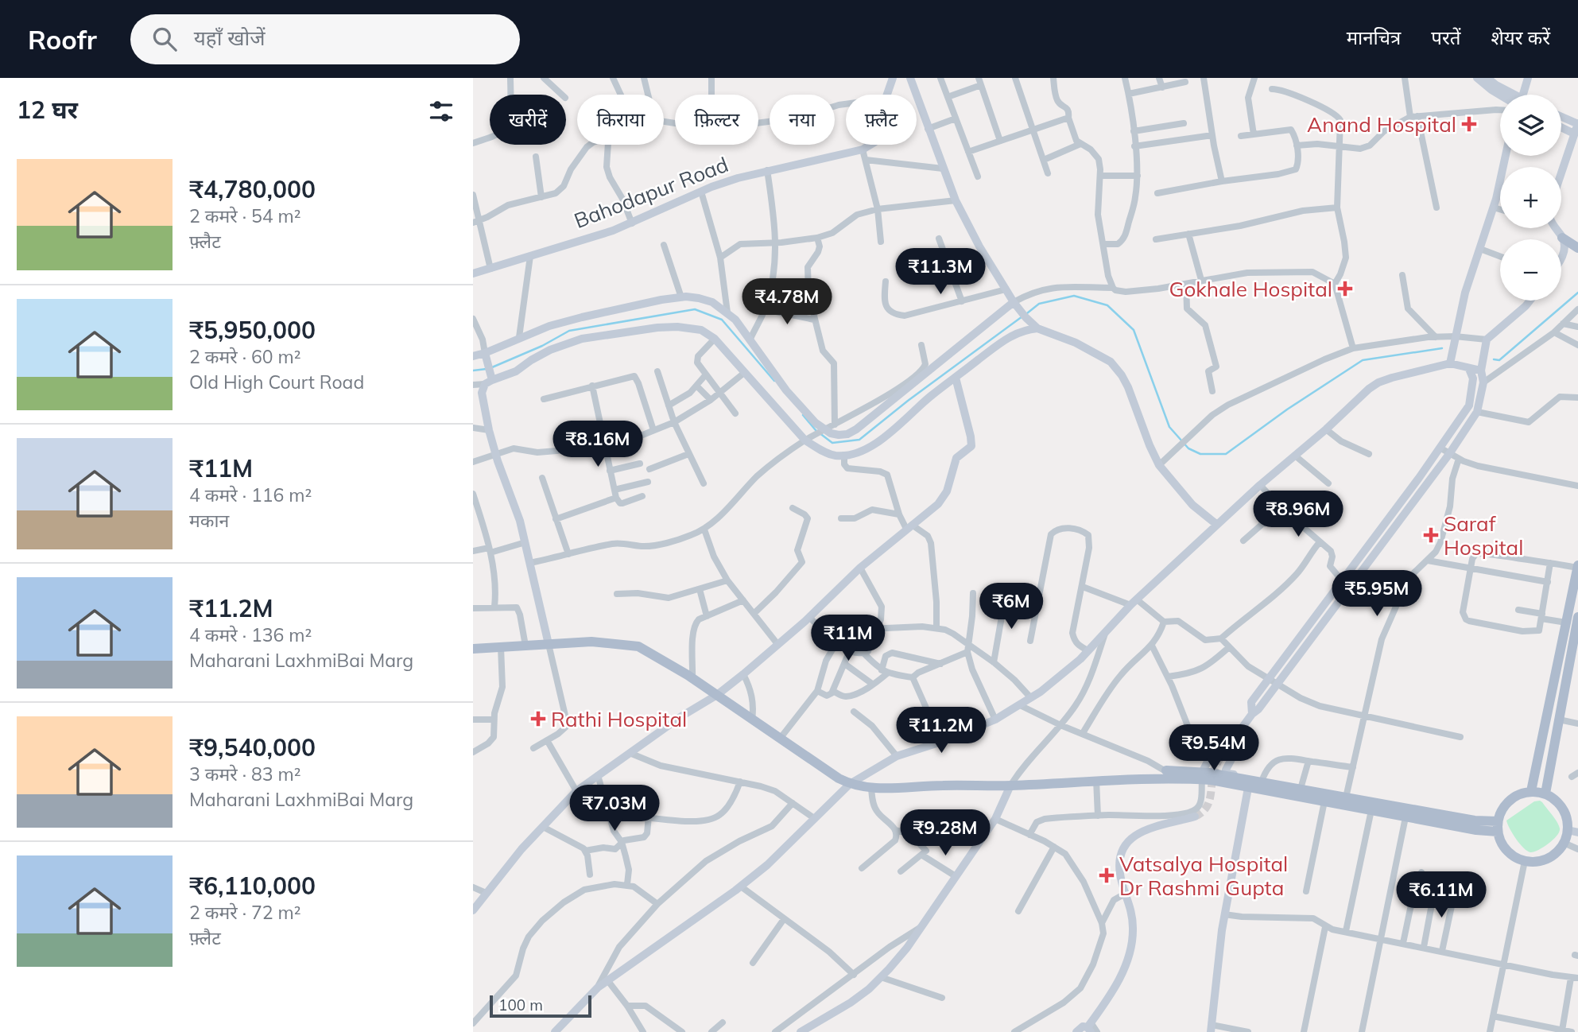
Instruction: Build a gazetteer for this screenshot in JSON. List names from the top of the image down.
{
  "streets": {
    "street": ["Bahodapur Road"]
  },
  "places": {
    "health": [
      "Anand Hospital",
      "Gokhale Hospital",
      "Saraf Hospital",
      "Rathi Hospital",
      "Vatsalya Hospital Dr Rashmi Gupta"
    ]
  },
  "scale_bar": "100 m",
  "page": {
    "header": "Roofr",
    "search": "यहाँ खोजें",
    "nav": ["मानचित्र", "परतें", "शेयर करें"],
    "heading": "12 घर",
    "map_buttons": ["+", "−"],
    "chip": [
      "खरीदें",
      "किराया",
      "फ़िल्टर",
      "नया",
      "फ़्लैट"
    ],
    "list": [
      {
        "name": "₹4,780,000",
        "note": "2 कमरे · 54 m² · फ़्लैट"
      },
      {
        "name": "₹5,950,000",
        "note": "2 कमरे · 60 m² · Old High Court Road"
      },
      {
        "name": "₹11M",
        "note": "4 कमरे · 116 m² · मकान"
      },
      {
        "name": "₹11.2M",
        "note": "4 कमरे · 136 m² · Maharani LaxhmiBai Marg"
      },
      {
        "name": "₹9,540,000",
        "note": "3 कमरे · 83 m² · Maharani LaxhmiBai Marg"
      },
      {
        "name": "₹6,110,000",
        "note": "2 कमरे · 72 m² · फ़्लैट"
      }
    ],
    "price": [
      "₹11.3M",
      "₹4.78M",
      "₹8.16M",
      "₹8.96M",
      "₹5.95M",
      "₹6M",
      "₹11M",
      "₹11.2M",
      "₹9.54M",
      "₹7.03M",
      "₹9.28M",
      "₹6.11M"
    ],
    "scale": "100 m"
  }
}
